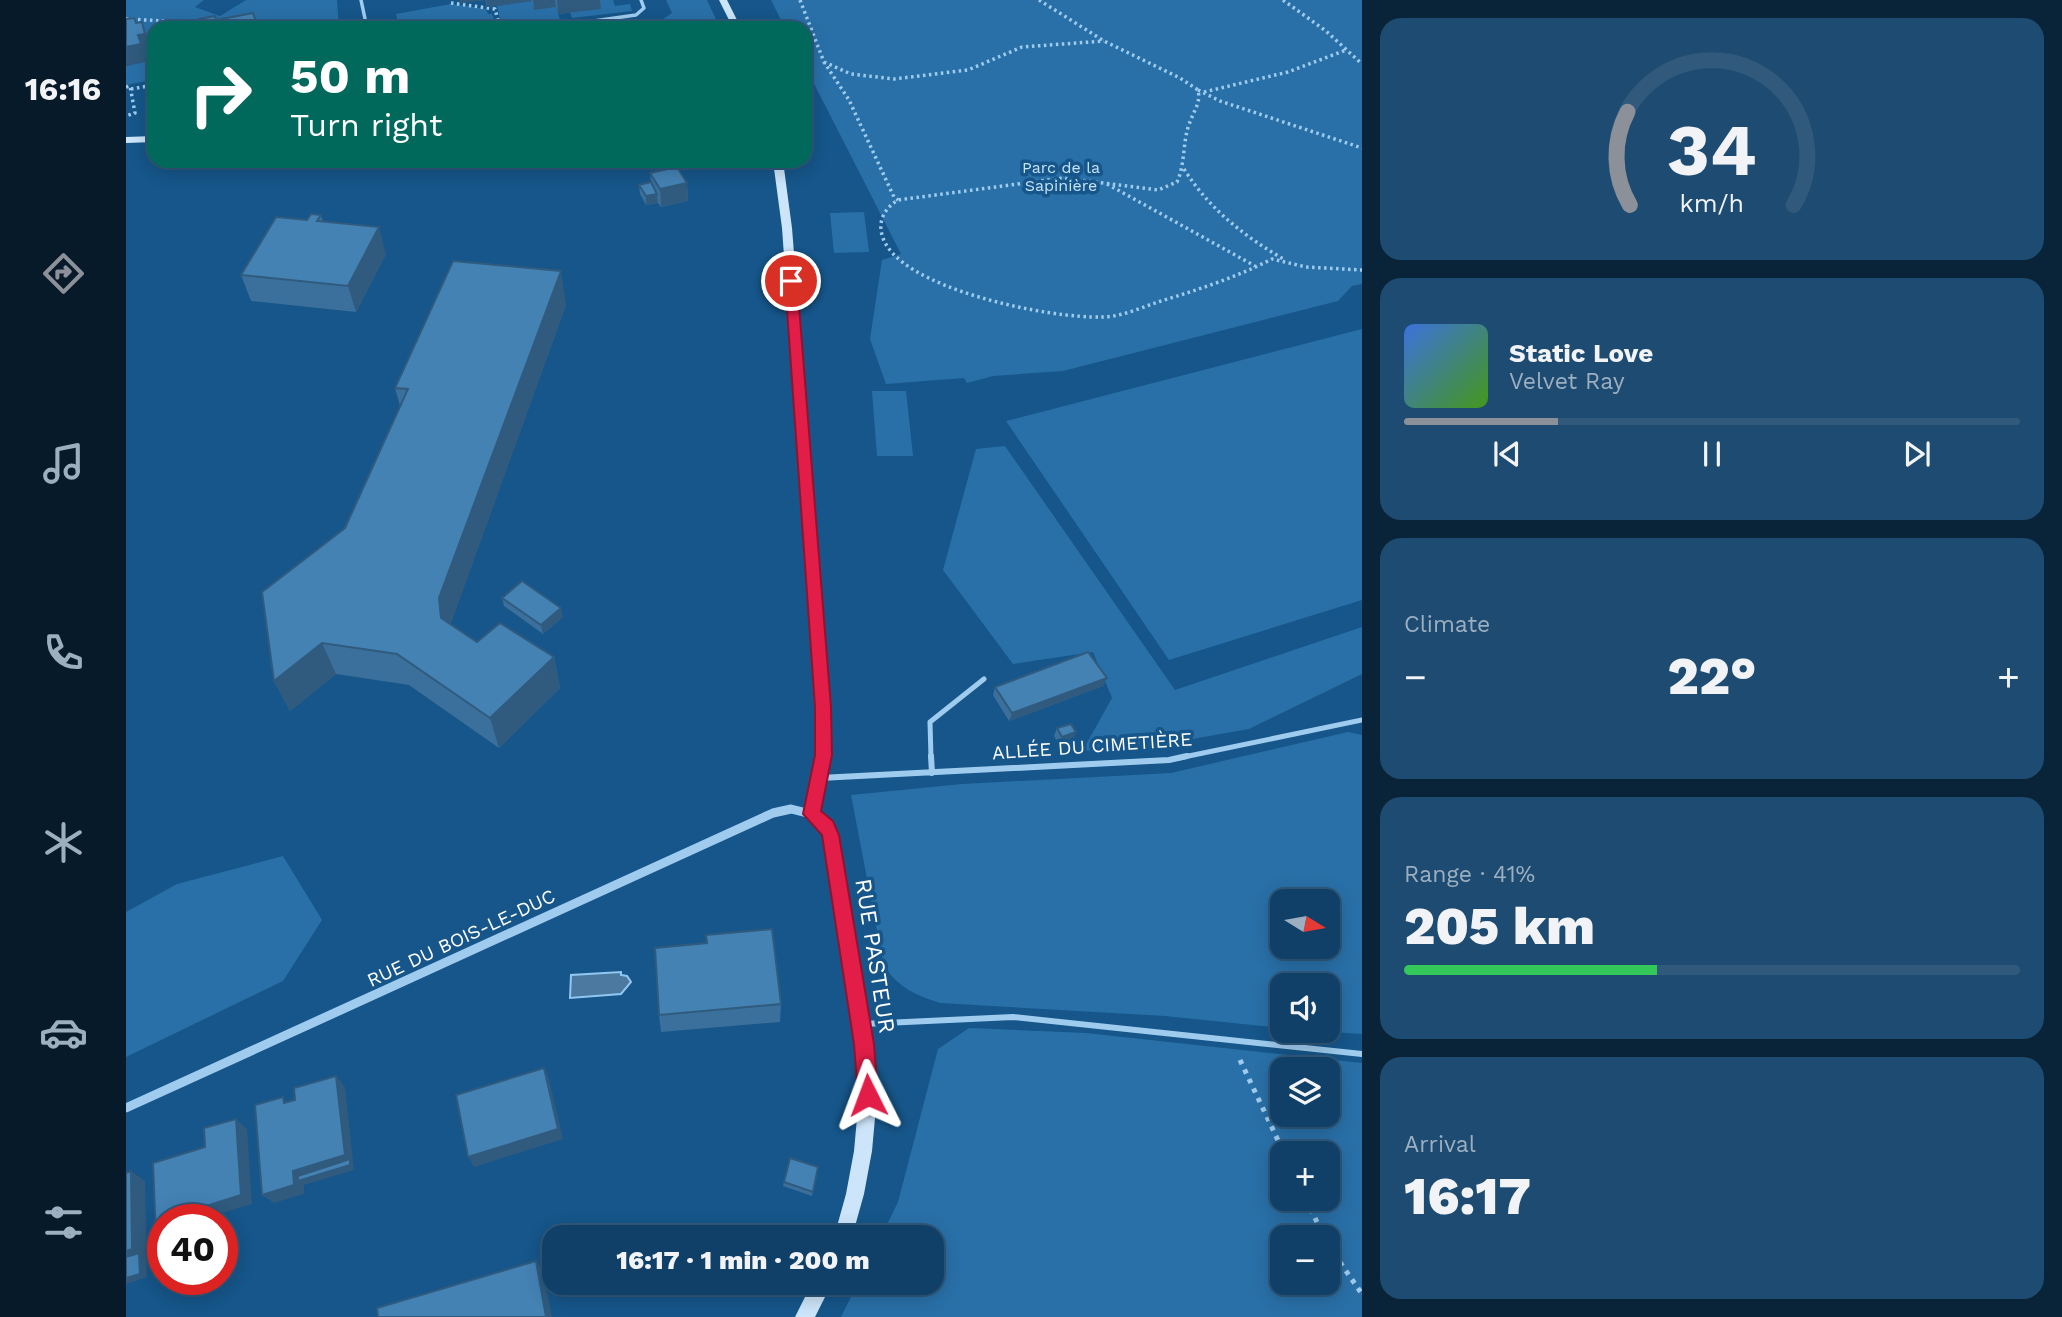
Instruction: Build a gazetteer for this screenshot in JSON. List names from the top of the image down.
{
  "streets": {
    "street": ["RUE DU BOIS-LE-DUC", "RUE PASTEUR"],
    "lane": ["ALLÉE DU CIMETIÈRE"]
  },
  "crossings": [
    ["RUE DU BOIS-LE-DUC", "RUE PASTEUR"]
  ],
  "parks": ["Parc de la Sapinière"],
  "north": "right",
  "page": {
    "tabs": "16:16",
    "turn": ["50 m", "Turn right"],
    "song": ["Static Love", "Velvet Ray"],
    "tile": [
      "Climate",
      ["Range · 41%", "205 km"],
      ["Arrival", "16:17"]
    ],
    "heat": ["−", "22°", "+"],
    "map_buttons": ["+", "−"],
    "limit": "40",
    "trip": "16:17 · 1 min · 200 m",
    "gauge": ["34", "km/h"]
  }
}
